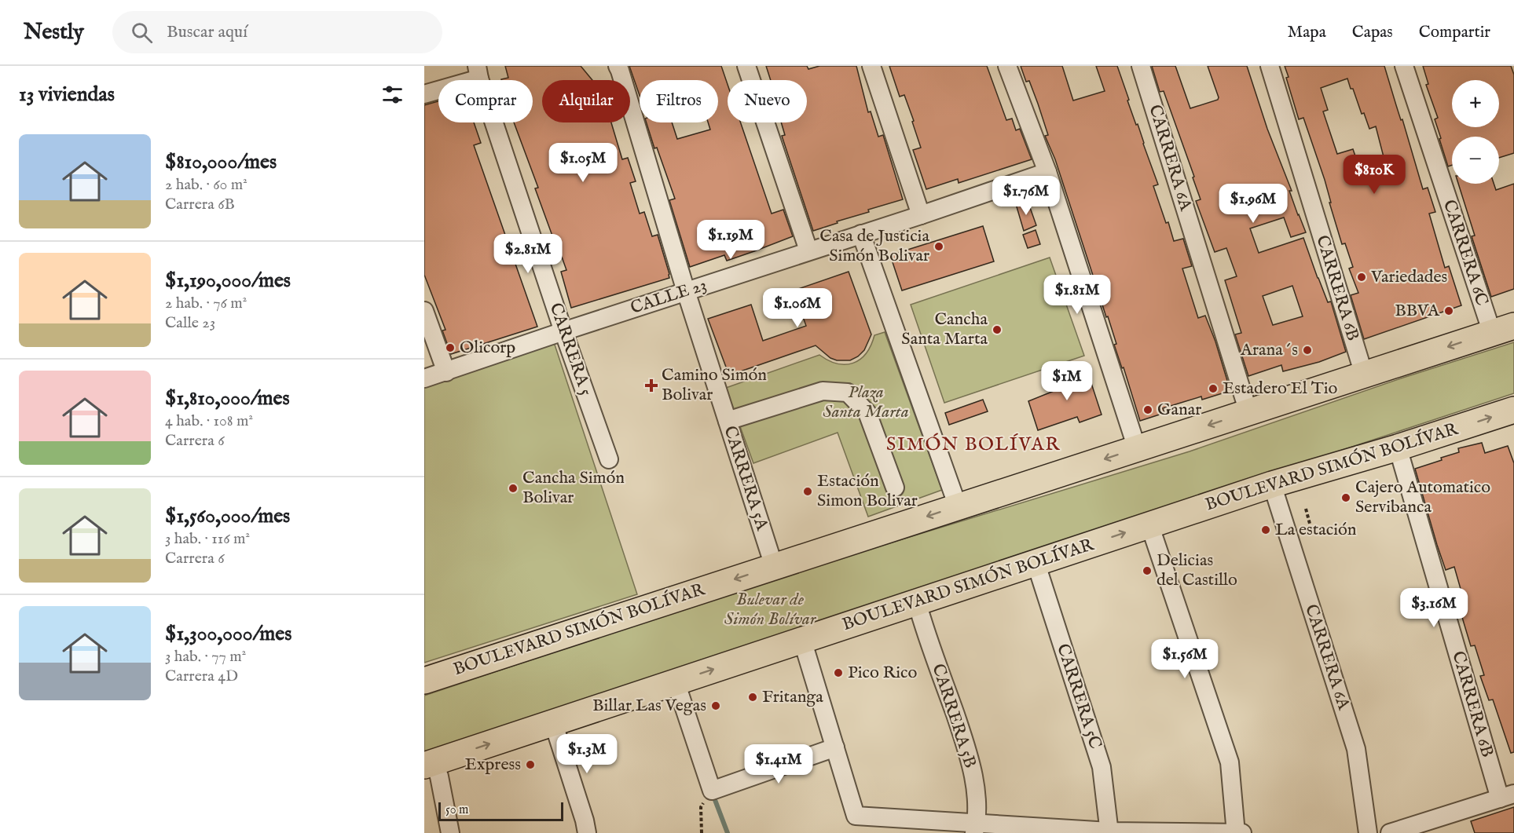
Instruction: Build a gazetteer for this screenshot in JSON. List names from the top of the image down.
{
  "streets": {
    "highway": ["BOULEVARD SIMÓN BOLÍVAR"],
    "street": [
      "CARRERA 6A",
      "CARRERA 6C",
      "CARRERA 6B",
      "CALLE 23",
      "CARRERA 5",
      "CARRERA 5A",
      "CARRERA 5C",
      "CARRERA 5B"
    ]
  },
  "crossings": [
    ["CARRERA 6A", "BOULEVARD SIMÓN BOLÍVAR"],
    ["CARRERA 6C", "BOULEVARD SIMÓN BOLÍVAR"],
    ["CARRERA 6B", "BOULEVARD SIMÓN BOLÍVAR"],
    ["CALLE 23", "CARRERA 5"],
    ["CALLE 23", "CARRERA 5A"],
    ["BOULEVARD SIMÓN BOLÍVAR", "CARRERA 5A"],
    ["BOULEVARD SIMÓN BOLÍVAR", "CARRERA 5C"],
    ["BOULEVARD SIMÓN BOLÍVAR", "CARRERA 5B"]
  ],
  "districts": ["SIMÓN BOLÍVAR"],
  "parks": ["Plaza Santa Marta", "Bulevar de Simón Bolívar"],
  "places": {
    "other": [
      "Casa de Justicia Simón Bolivar",
      "Variedades",
      "BBVA",
      "Cancha Santa Marta",
      "Olicorp",
      "Arana´s",
      "Estadero El Tio",
      "Ganar",
      "Cancha Simón Bolivar",
      "Estación Simon Bolivar",
      "Cajero Automatico Servibanca",
      "La estación",
      "Delicias del Castillo",
      "Pico Rico",
      "Fritanga",
      "Billar Las Vegas",
      "Express"
    ],
    "health": ["Camino Simón Bolivar"]
  },
  "scale_bar": "50 m",
  "page": {
    "header": "Nestly",
    "search": "Buscar aquí",
    "nav": ["Mapa", "Capas", "Compartir"],
    "heading": "13 viviendas",
    "map_buttons": ["+", "−"],
    "chip": [
      "Comprar",
      "Alquilar",
      "Filtros",
      "Nuevo"
    ],
    "list": [
      {
        "name": "$810,000/mes",
        "note": "2 hab. · 60 m² · Carrera 6B"
      },
      {
        "name": "$1,190,000/mes",
        "note": "2 hab. · 76 m² · Calle 23"
      },
      {
        "name": "$1,810,000/mes",
        "note": "4 hab. · 108 m² · Carrera 6"
      },
      {
        "name": "$1,560,000/mes",
        "note": "3 hab. · 116 m² · Carrera 6"
      },
      {
        "name": "$1,300,000/mes",
        "note": "3 hab. · 77 m² · Carrera 4D"
      }
    ],
    "price": [
      "$1.05M",
      "$810K",
      "$1.76M",
      "$1.96M",
      "$1.19M",
      "$2.81M",
      "$1.81M",
      "$1.06M",
      "$1M",
      "$3.16M",
      "$1.56M",
      "$1.3M",
      "$1.41M"
    ],
    "scale": "50 m"
  }
}
